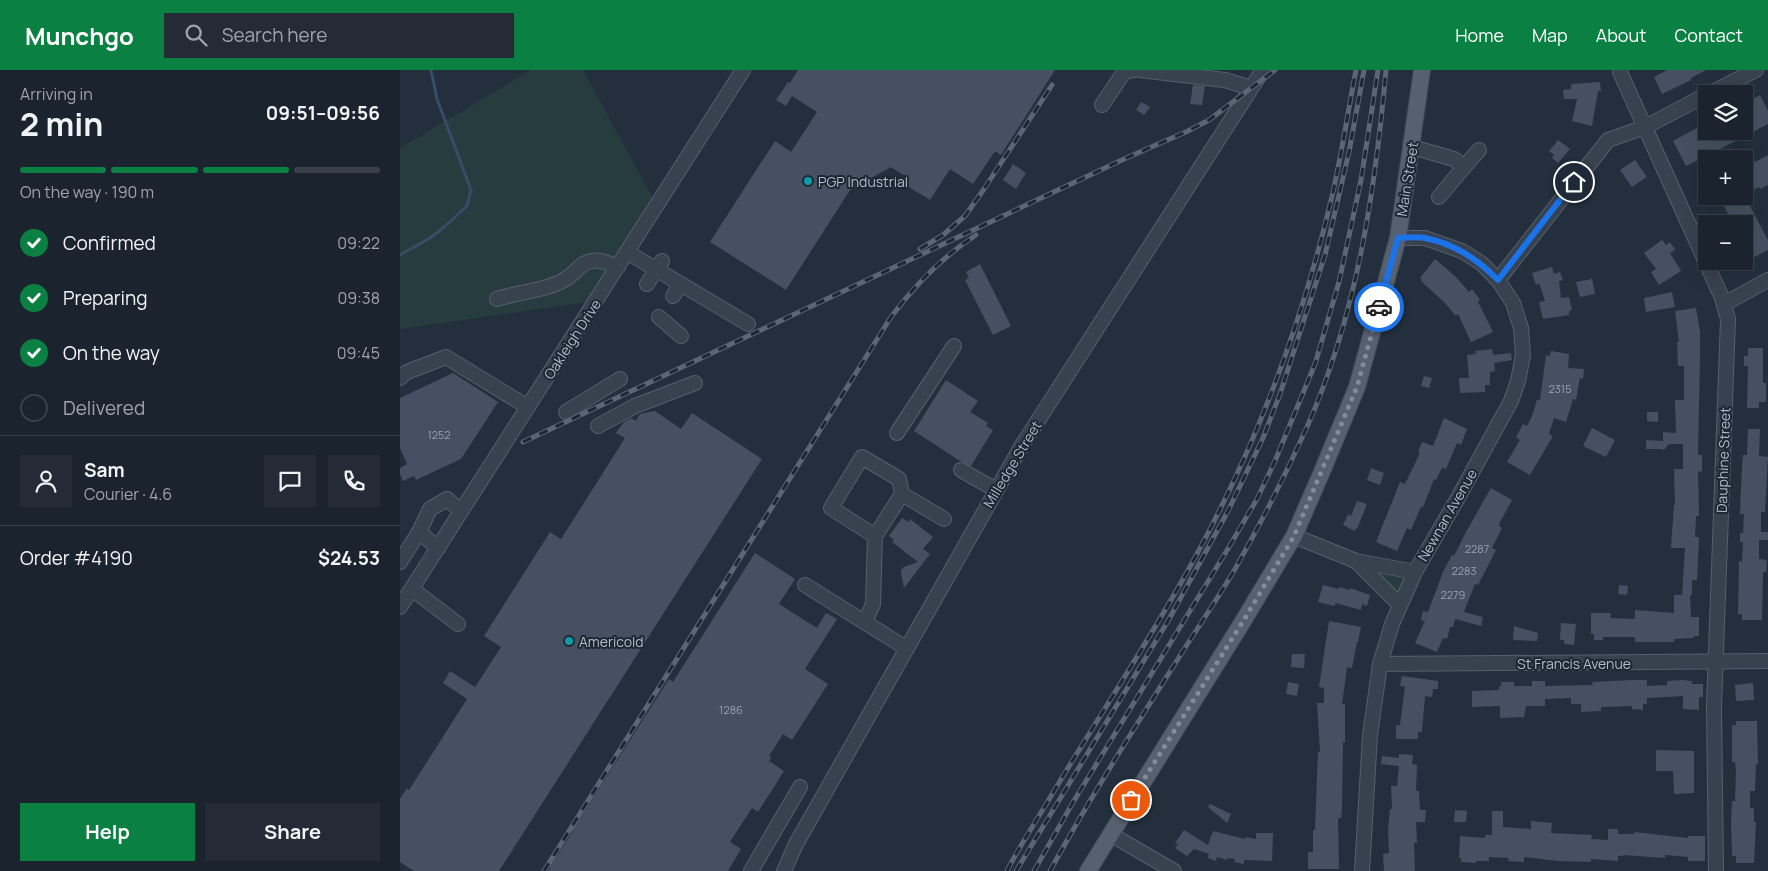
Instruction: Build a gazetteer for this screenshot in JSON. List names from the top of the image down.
{
  "streets": {
    "main road": ["Main Street"],
    "street": [
      "Oakleigh Drive",
      "Dauphine Street",
      "Milledge Street",
      "Newnan Avenue",
      "St Francis Avenue"
    ]
  },
  "crossings": [
    ["Main Street", "Newnan Avenue"],
    ["Dauphine Street", "St Francis Avenue"],
    ["Newnan Avenue", "St Francis Avenue"]
  ],
  "places": ["PGP Industrial", "Americold"],
  "house_numbers": [
    "2315",
    "1252",
    "2287",
    "2283",
    "2279",
    "1286"
  ],
  "page": {
    "header": "Munchgo",
    "search": "Search here",
    "nav": [
      "Home",
      "Map",
      "About",
      "Contact"
    ],
    "heading": ["2 min", "Arriving in", "09:51–09:56"],
    "panel": [
      "Sam",
      "Courier · 4.6",
      "Order #4190",
      "$24.53"
    ],
    "map_buttons": ["+", "−"],
    "bar": "On the way · 190 m",
    "list": [
      ["Confirmed", "09:22"],
      ["Preparing", "09:38"],
      ["On the way", "09:45"],
      "Delivered"
    ],
    "buttons": ["Help", "Share"]
  }
}
